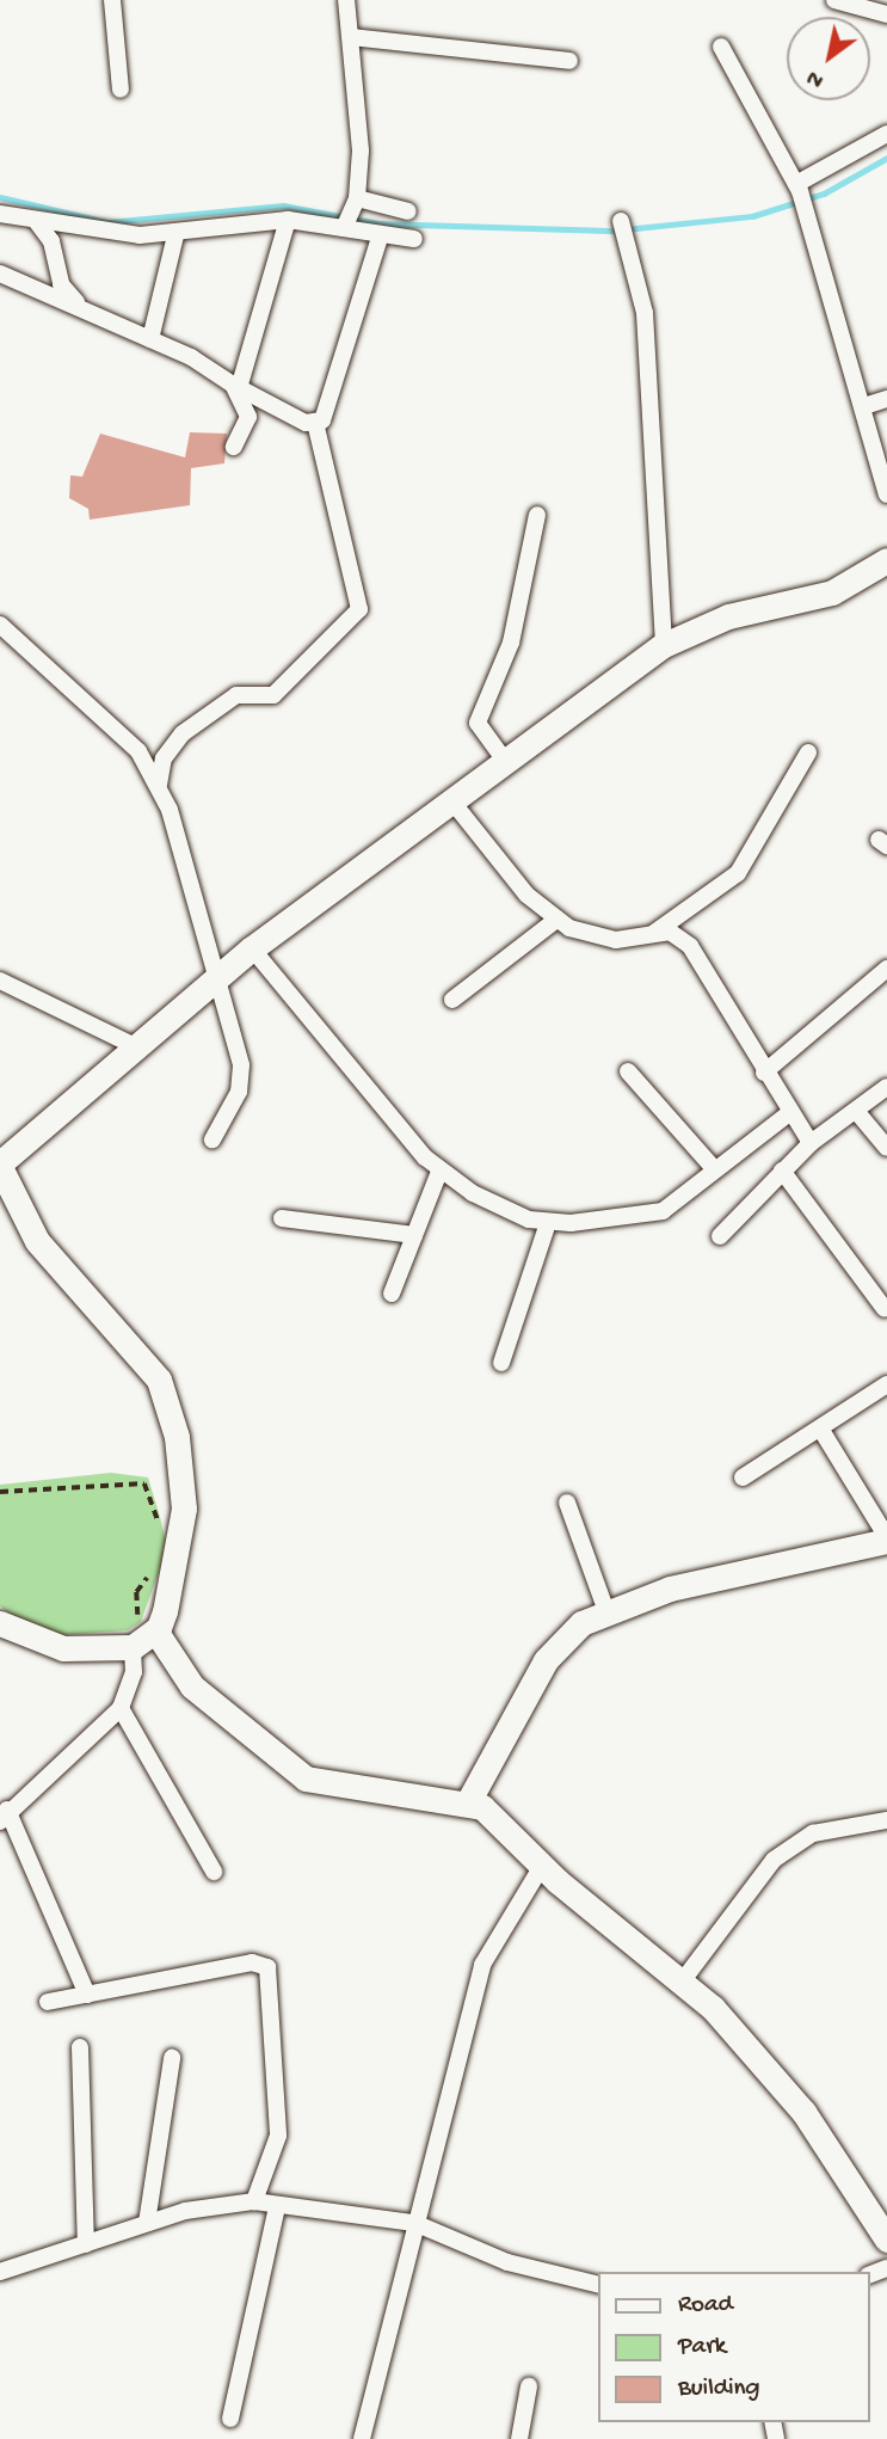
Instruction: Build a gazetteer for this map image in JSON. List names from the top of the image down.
{
  "legend": ["Road", "Park", "Building"],
  "north": "bottom left"
}
